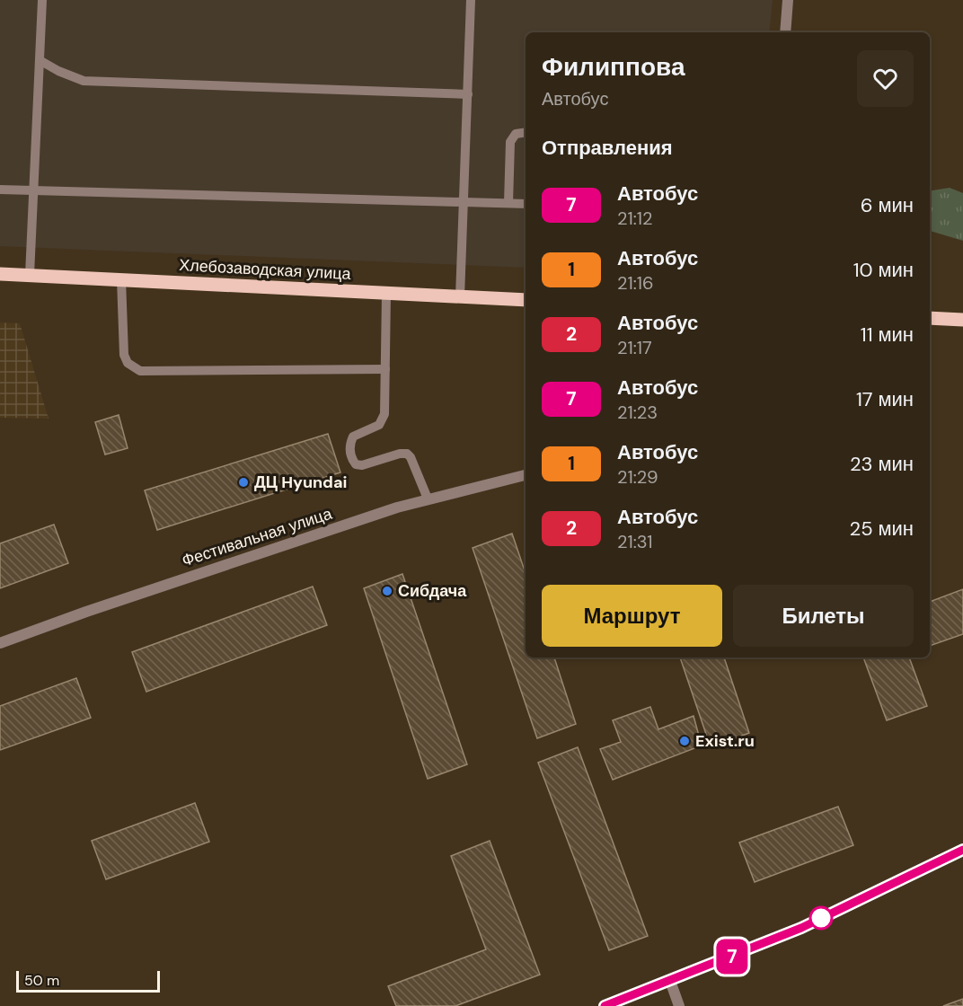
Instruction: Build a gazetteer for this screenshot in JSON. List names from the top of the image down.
{
  "streets": {
    "main road": ["Хлебозаводская улица"],
    "street": ["Фестивальная улица"]
  },
  "places": ["ДЦ Hyundai", "Сибдача", "Exist.ru"],
  "lines": ["bus line 7"],
  "scale_bar": "50 m",
  "page": {
    "on_map": "7",
    "heading": [
      ["Филиппова", "Автобус"],
      "Отправления"
    ],
    "list": [
      {
        "mark": "7",
        "name": "Автобус",
        "note": "21:12",
        "value": "6 мин"
      },
      {
        "mark": "1",
        "name": "Автобус",
        "note": "21:16",
        "value": "10 мин"
      },
      {
        "mark": "2",
        "name": "Автобус",
        "note": "21:17",
        "value": "11 мин"
      },
      {
        "mark": "7",
        "name": "Автобус",
        "note": "21:23",
        "value": "17 мин"
      },
      {
        "mark": "1",
        "name": "Автобус",
        "note": "21:29",
        "value": "23 мин"
      },
      {
        "mark": "2",
        "name": "Автобус",
        "note": "21:31",
        "value": "25 мин"
      }
    ],
    "buttons": ["Маршрут", "Билеты"],
    "scale": "50 m"
  }
}
